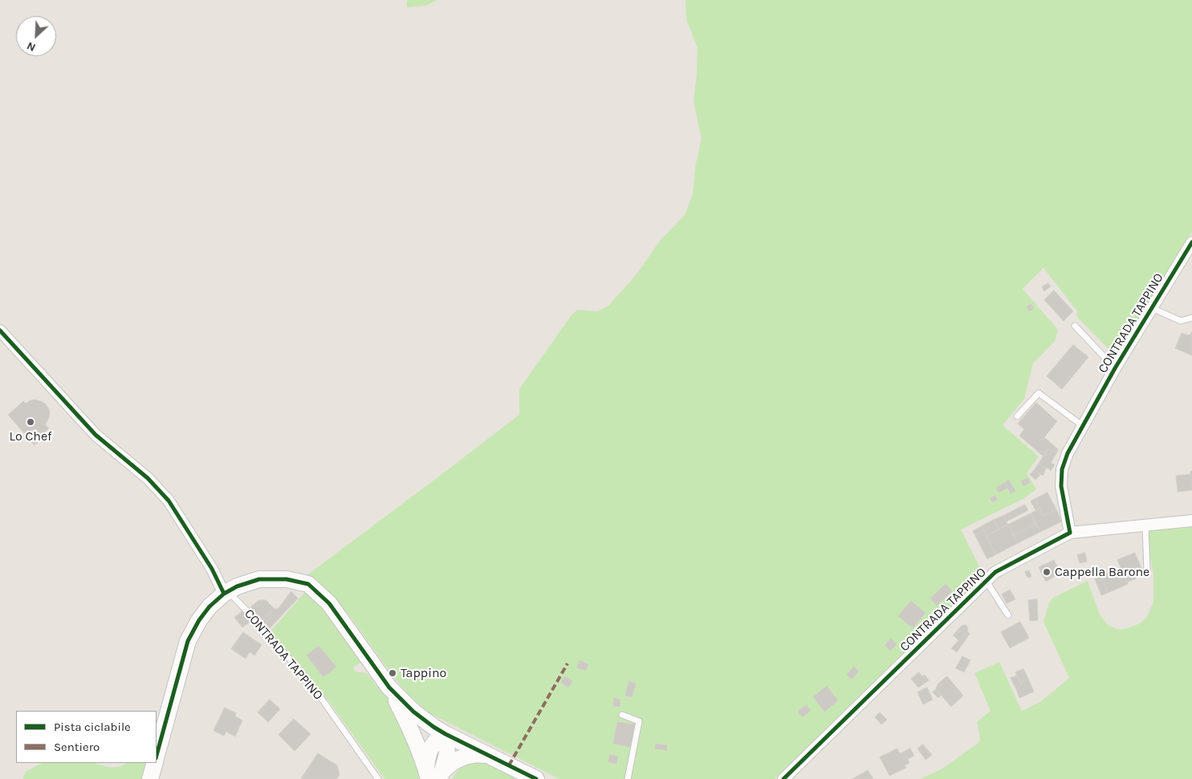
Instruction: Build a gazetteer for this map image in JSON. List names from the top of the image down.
{
  "streets": {
    "street": ["CONTRADA TAPPINO"]
  },
  "places": ["Lo Chef", "Cappella Barone", "Tappino"],
  "legend": ["Pista ciclabile", "Sentiero"],
  "north": "bottom left"
}
